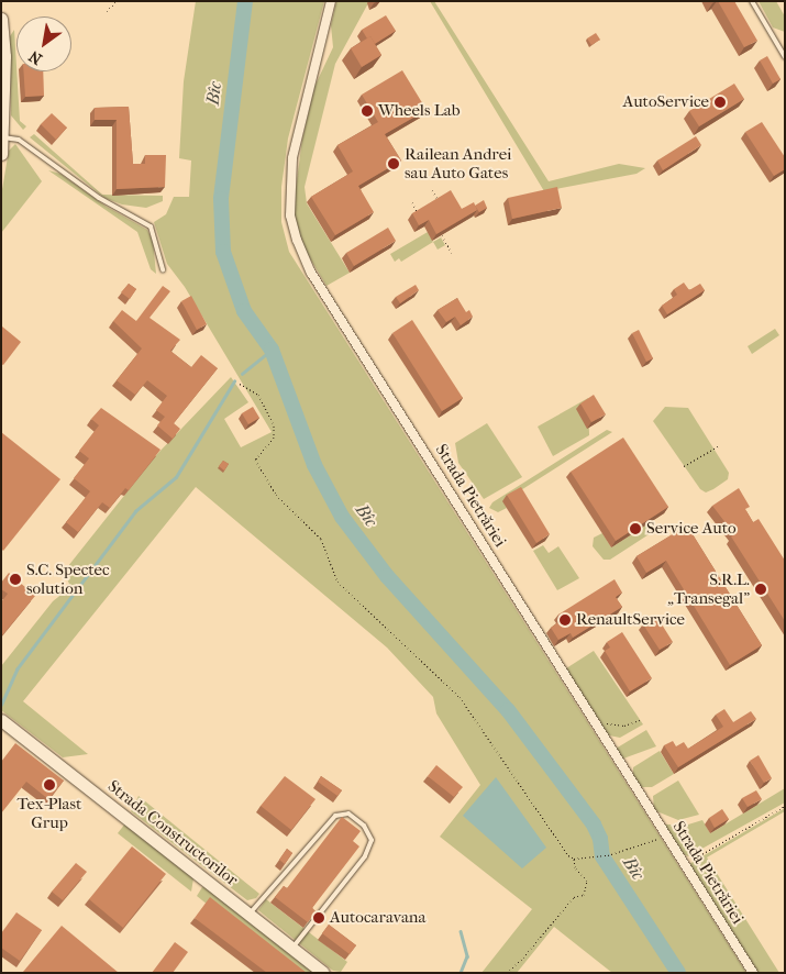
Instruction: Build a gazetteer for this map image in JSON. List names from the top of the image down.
{
  "streets": {
    "street": ["Strada Pietrăriei", "Strada Constructorilor"]
  },
  "water": ["Bîc"],
  "places": [
    "AutoService",
    "Wheels Lab",
    "Railean Andrei sau Auto Gates",
    "Service Auto",
    "S.C. Spectec solution",
    "S.R.L. „Transegal”",
    "RenaultService",
    "Tex-Plast Grup",
    "Autocaravana"
  ],
  "north": "bottom left"
}
